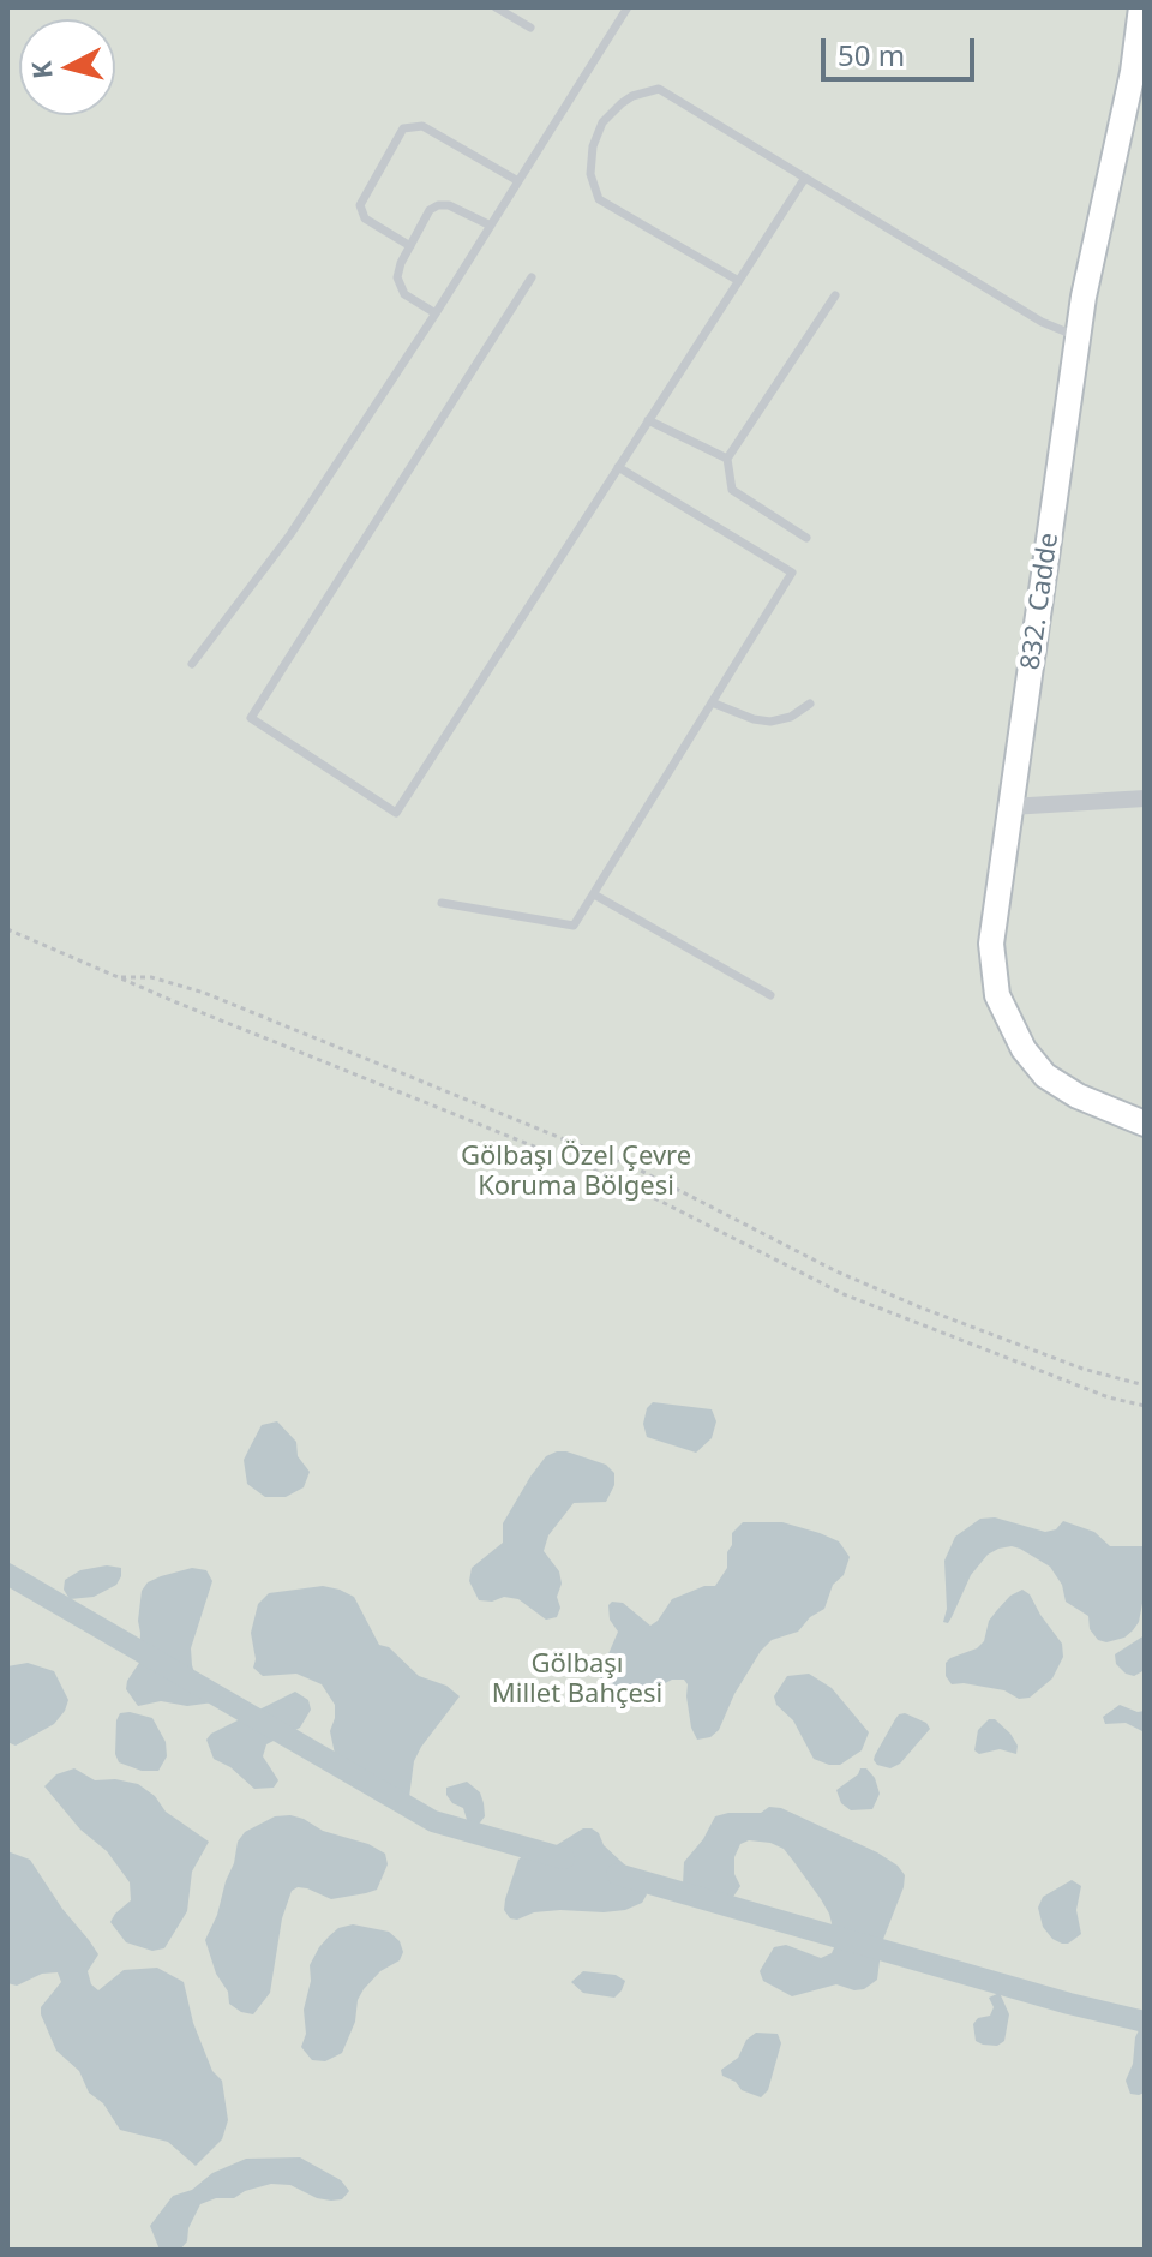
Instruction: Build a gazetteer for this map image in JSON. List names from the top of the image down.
{
  "streets": {
    "street": ["832. Cadde"]
  },
  "parks": ["Gölbaşı Özel Çevre Koruma Bölgesi", "Gölbaşı Millet Bahçesi"],
  "scale_bar": "50 m",
  "north": "left"
}
